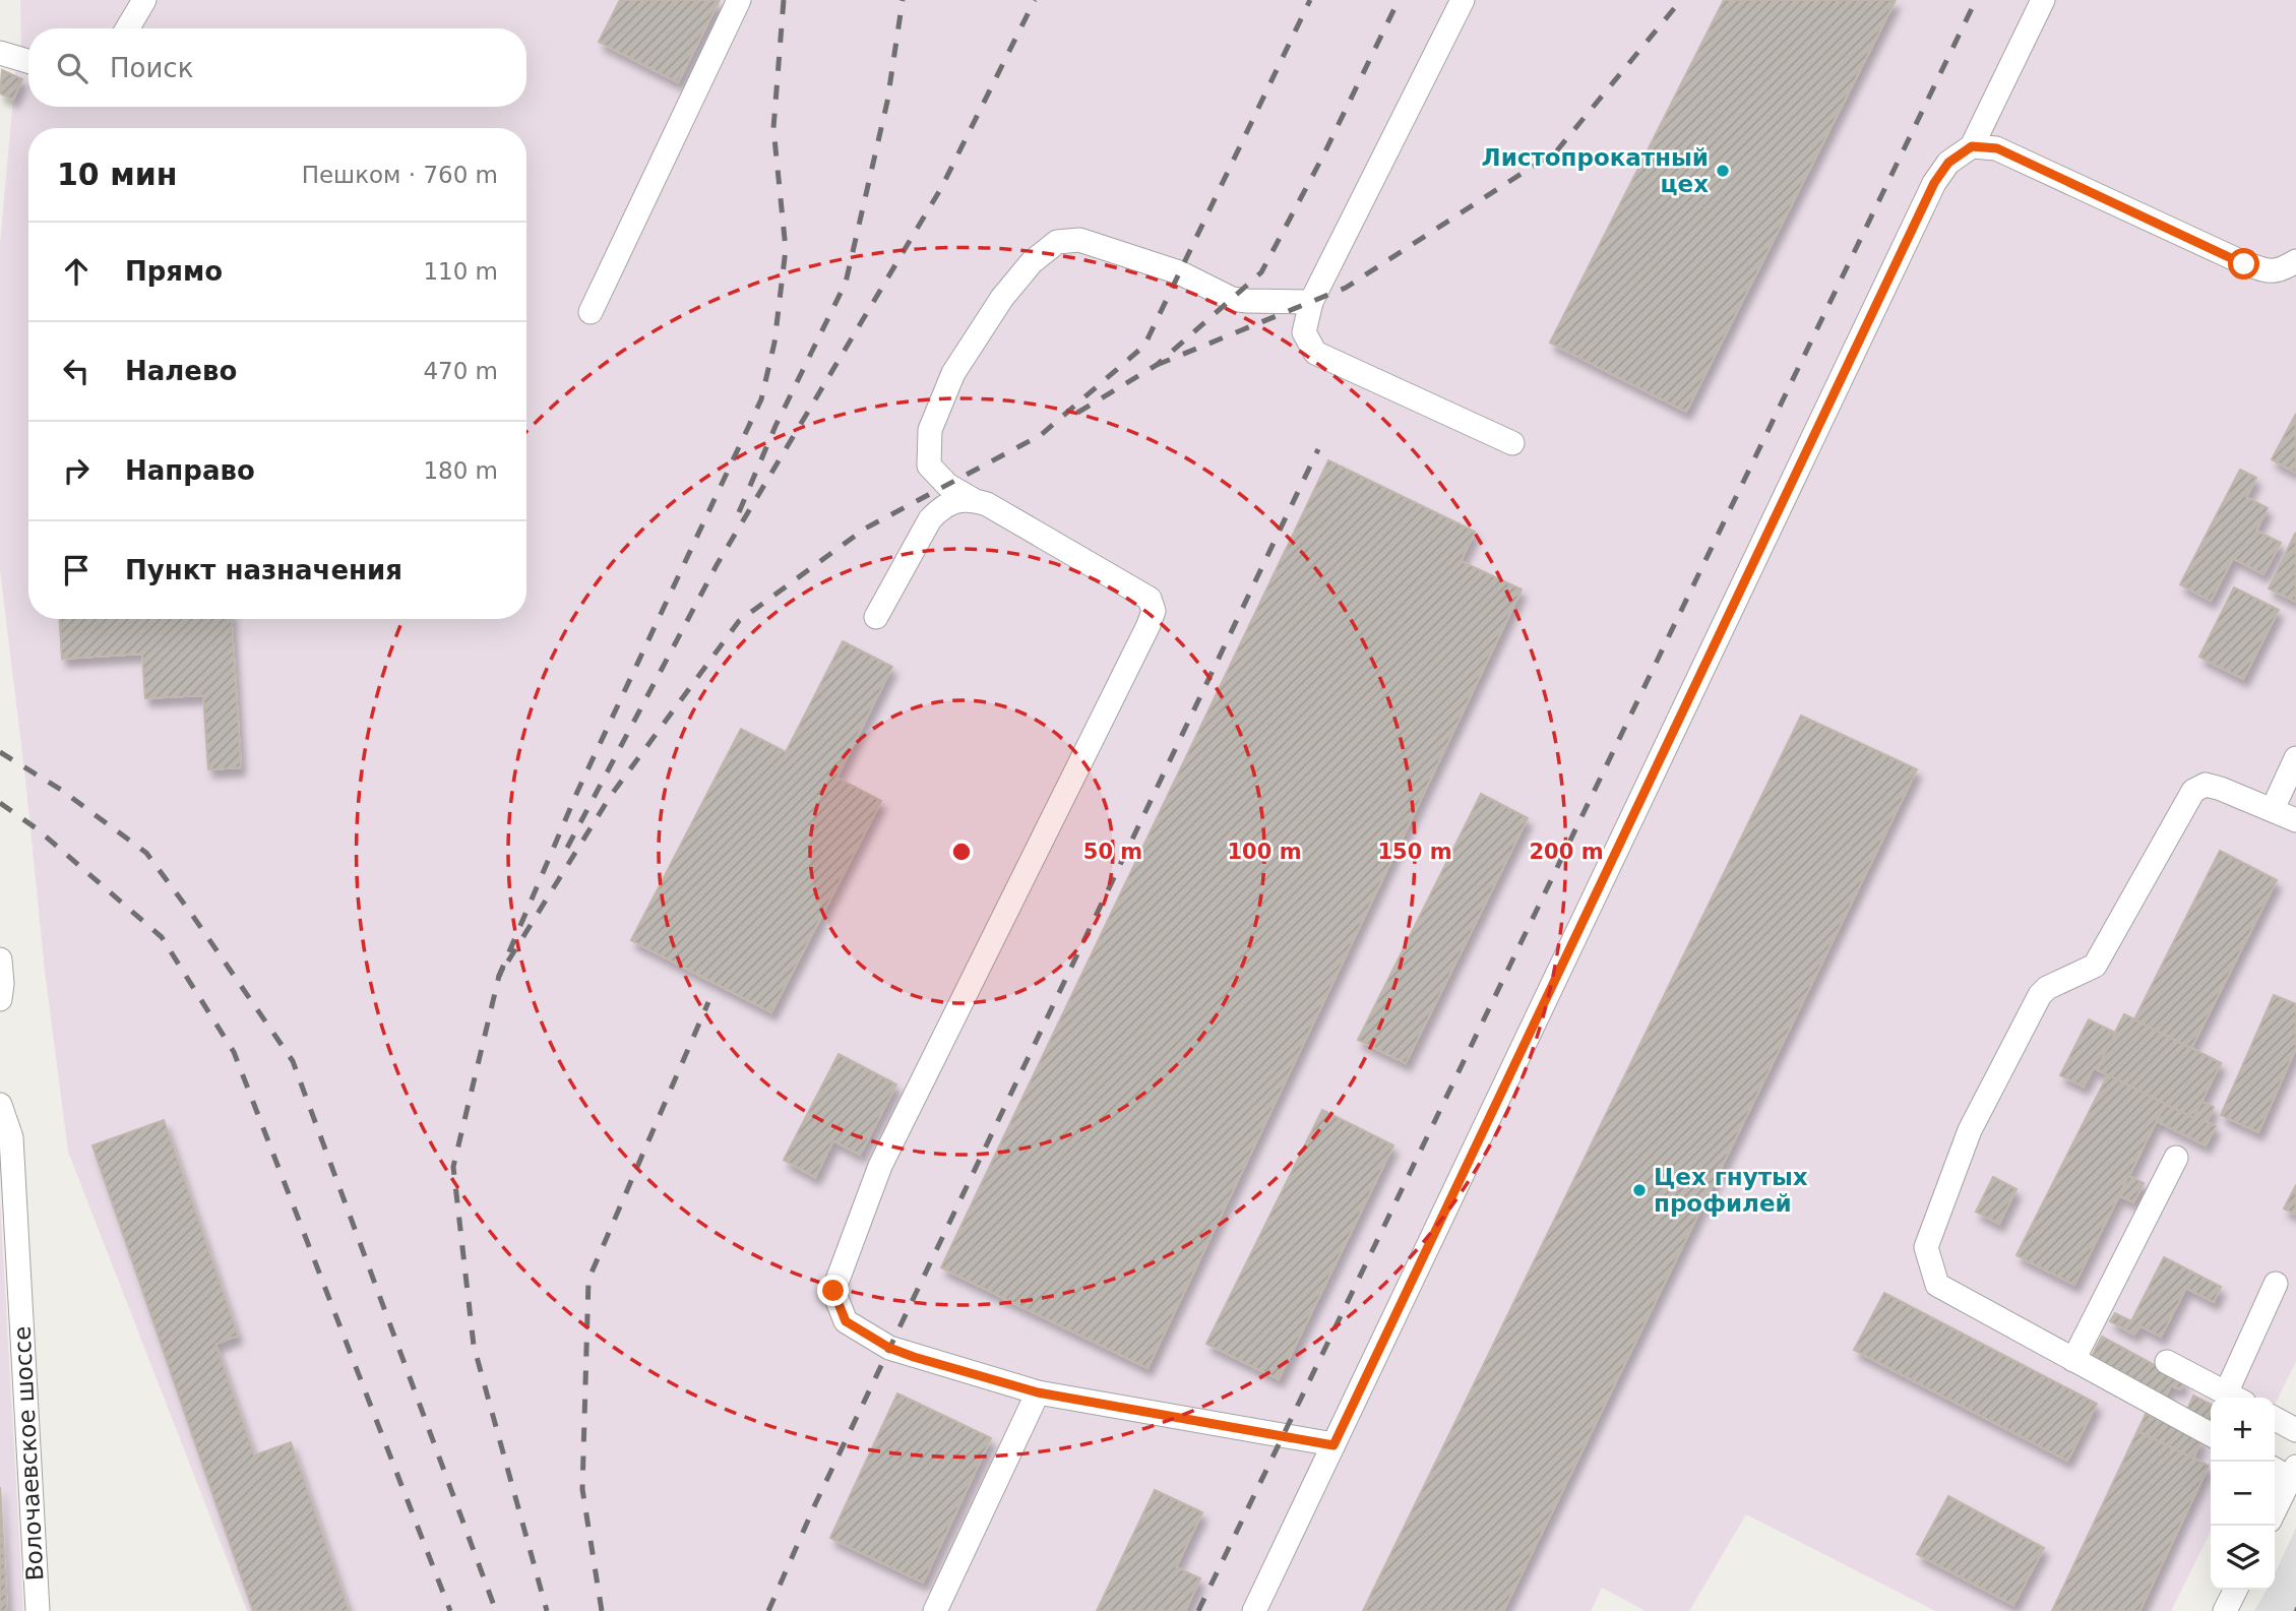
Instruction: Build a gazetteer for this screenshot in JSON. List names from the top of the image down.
{
  "streets": {
    "street": ["Волочаевское шоссе"]
  },
  "places": ["Листопрокатный цех", "Цех гнутых профилей"],
  "page": {
    "search": "Поиск",
    "heading": ["10 мин", "Пешком · 760 m"],
    "list": [
      ["Прямо", "110 m"],
      ["Налево", "470 m"],
      ["Направо", "180 m"],
      "Пункт назначения"
    ],
    "map_buttons": ["+", "−"]
  },
  "rings": [
    "50 m",
    "100 m",
    "150 m",
    "200 m"
  ]
}
